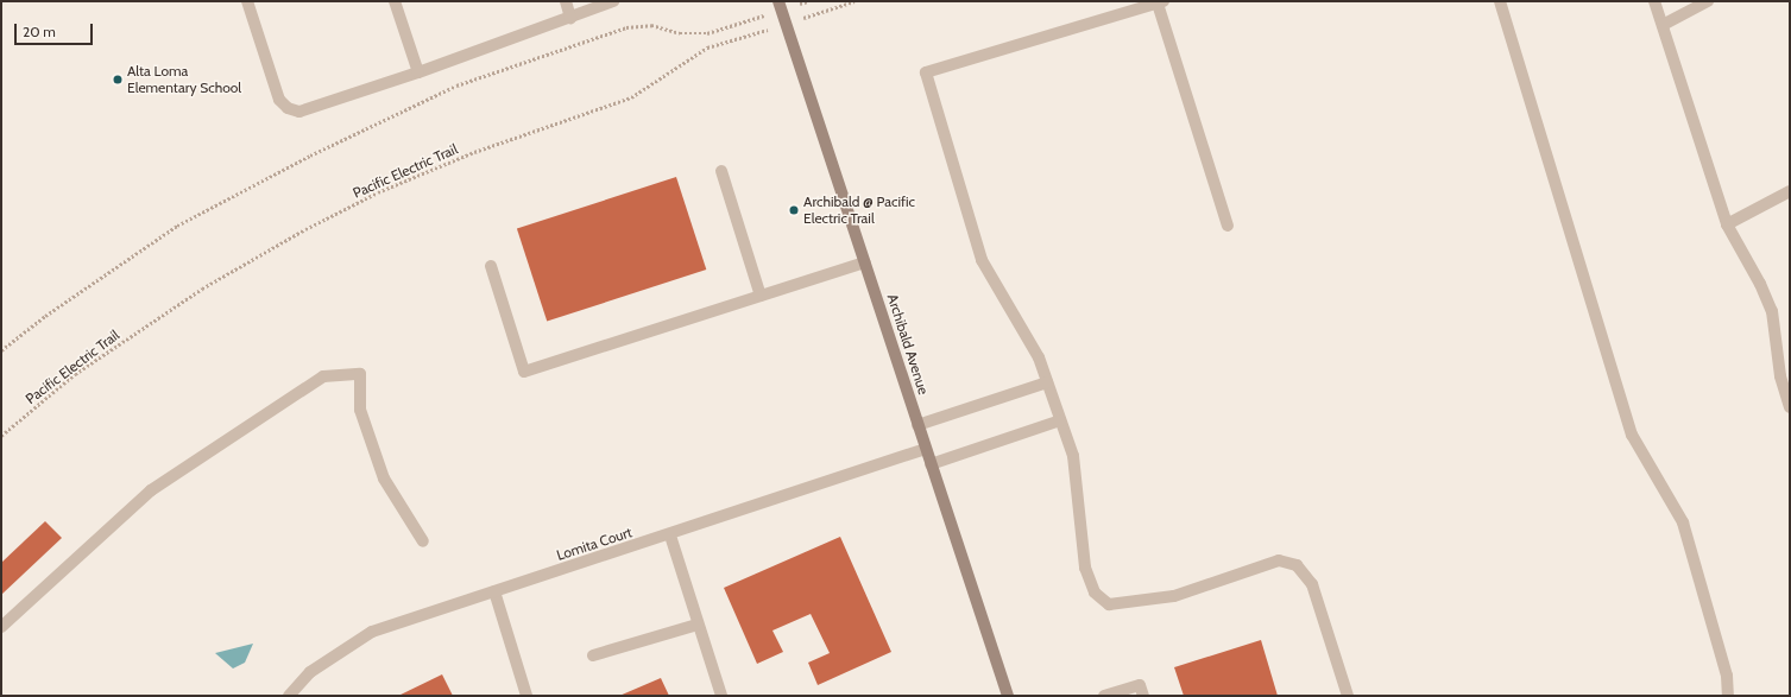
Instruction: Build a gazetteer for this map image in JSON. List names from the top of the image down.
{
  "streets": {
    "main road": ["Archibald Avenue"],
    "street": ["Lomita Court"],
    "path": ["Pacific Electric Trail"]
  },
  "crossings": [
    ["Pacific Electric Trail", "Archibald Avenue"],
    ["Archibald Avenue", "Lomita Court"]
  ],
  "places": ["Alta Loma Elementary School", "Archibald @ Pacific Electric Trail"],
  "scale_bar": "20 m"
}
